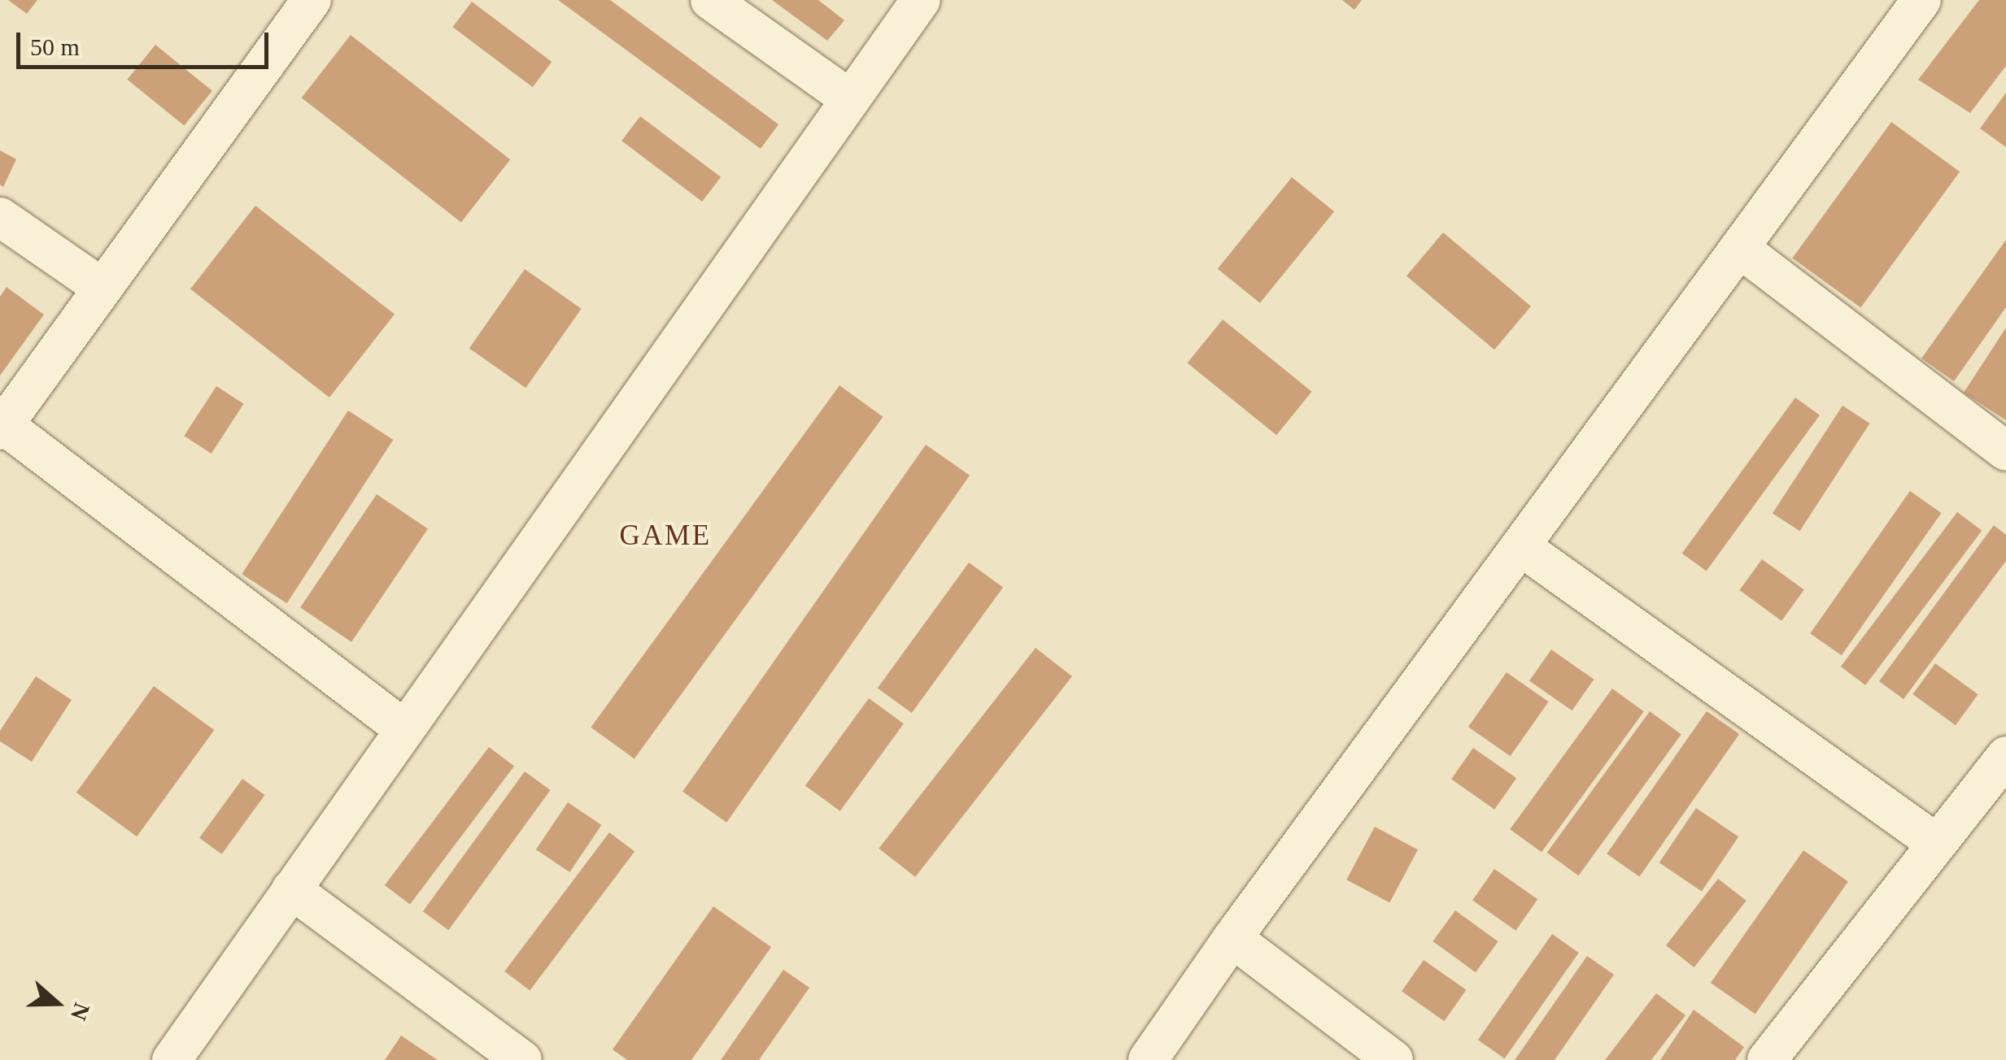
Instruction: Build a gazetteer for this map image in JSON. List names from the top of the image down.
{
  "districts": ["GAME"],
  "scale_bar": "50 m",
  "north": "right"
}
